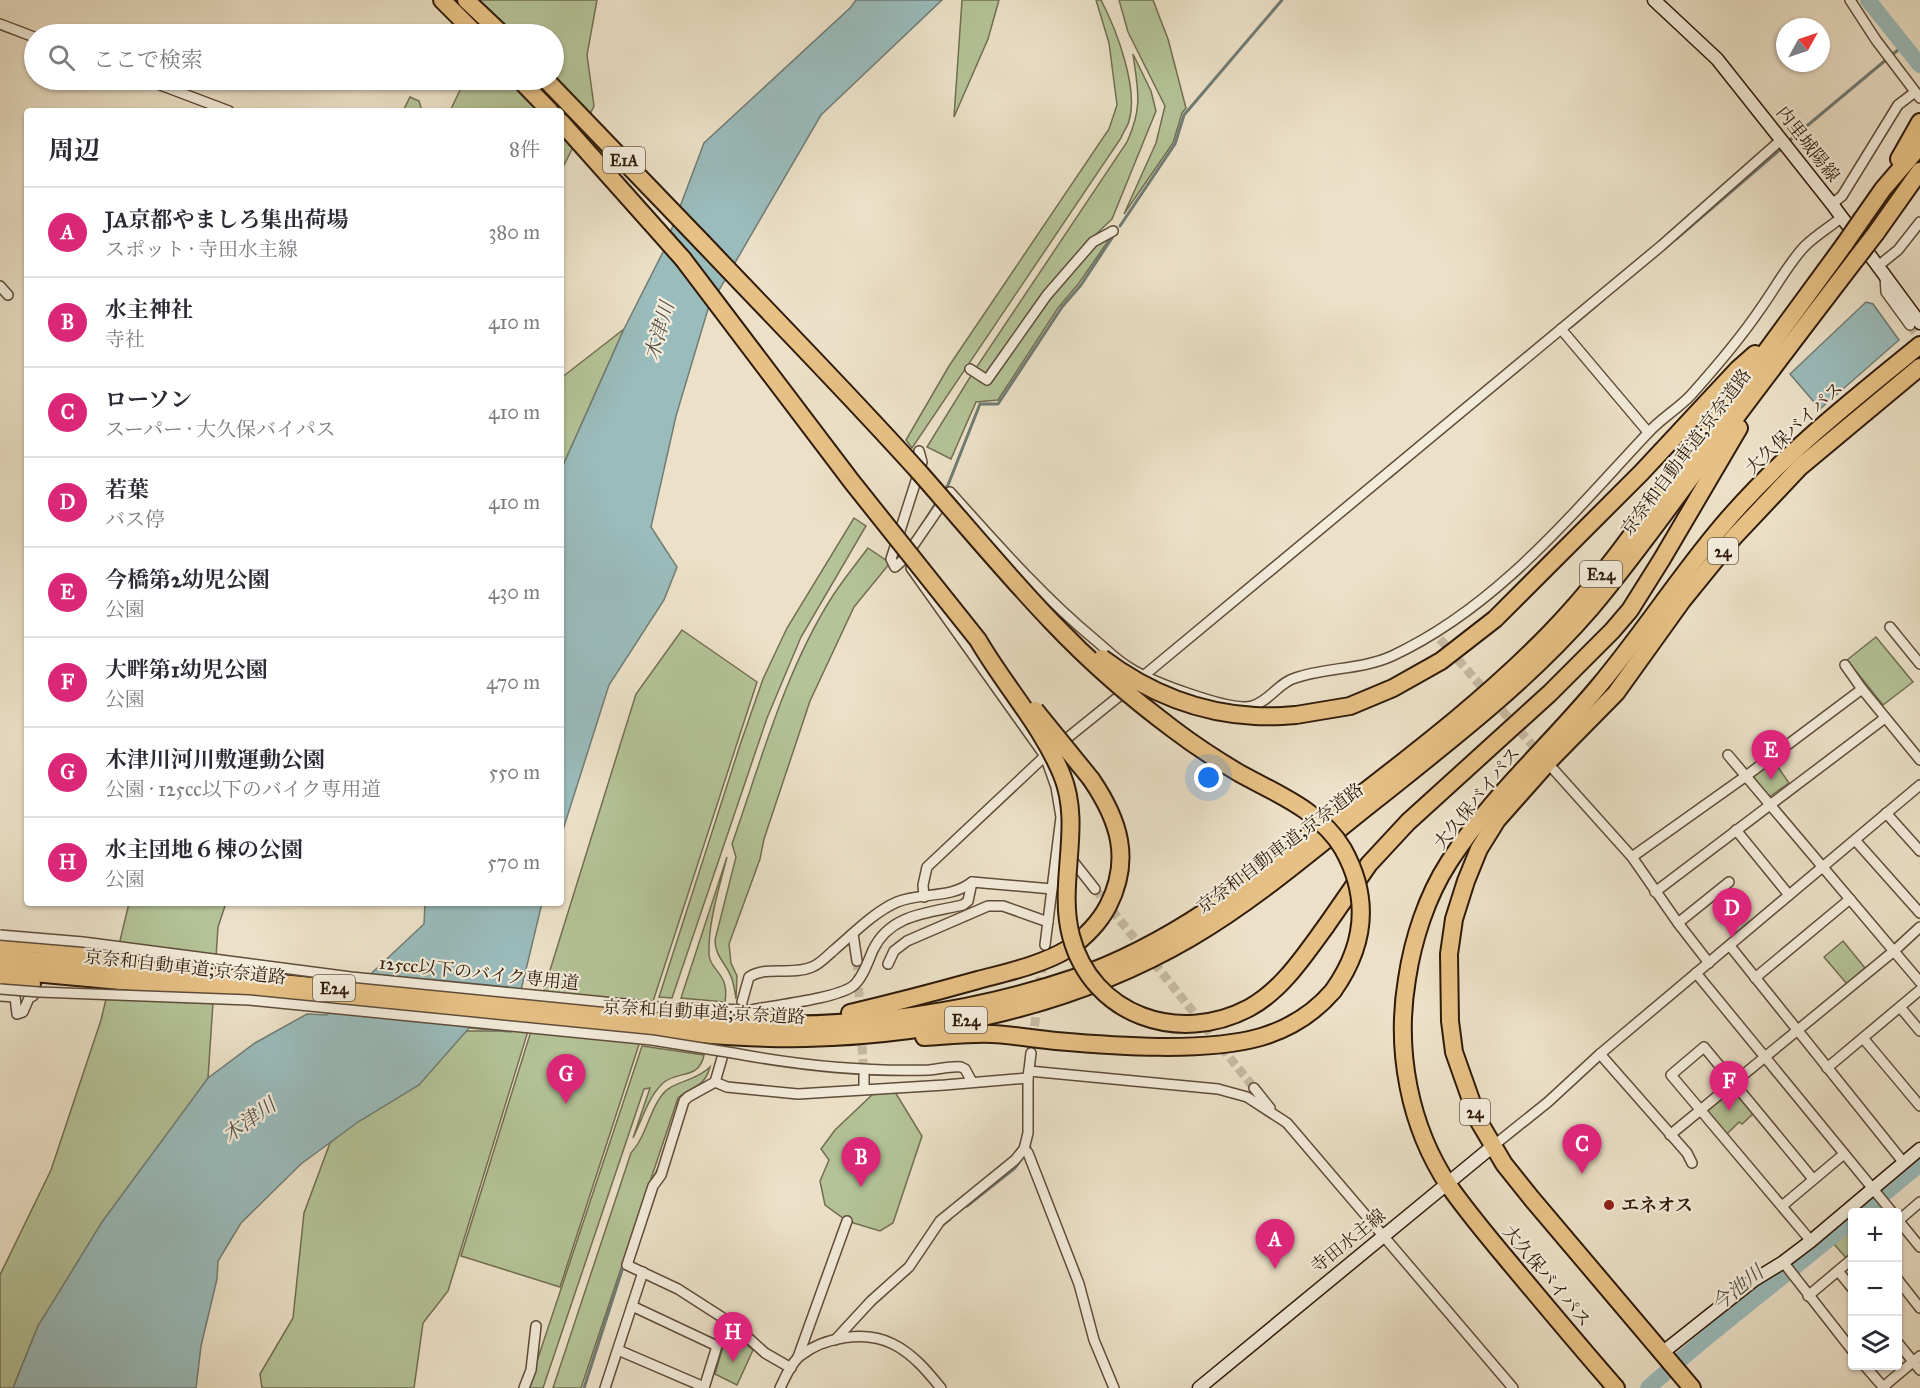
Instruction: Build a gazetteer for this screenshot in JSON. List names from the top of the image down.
{
  "streets": {
    "highway": [
      "E1A",
      "大久保バイパス",
      "京奈和自動車道;京奈道路",
      "24",
      "E24"
    ],
    "main road": ["内里城陽線", "寺田水主線"],
    "street": ["125cc以下のバイク専用道"]
  },
  "crossings": [
    ["大久保バイパス", "寺田水主線"],
    ["京奈和自動車道;京奈道路", "E24"],
    ["京奈和自動車道;京奈道路", "125cc以下のバイク専用道"]
  ],
  "water": ["木津川", "今池川"],
  "places": ["エネオス"],
  "north": "top right",
  "page": {
    "search": "ここで検索",
    "heading": ["周辺", "8件"],
    "list": [
      {
        "mark": "A",
        "name": "JA京都やましろ集出荷場",
        "note": "スポット · 寺田水主線",
        "value": "380 m"
      },
      {
        "mark": "B",
        "name": "水主神社",
        "note": "寺社",
        "value": "410 m"
      },
      {
        "mark": "C",
        "name": "ローソン",
        "note": "スーパー · 大久保バイパス",
        "value": "410 m"
      },
      {
        "mark": "D",
        "name": "若葉",
        "note": "バス停",
        "value": "410 m"
      },
      {
        "mark": "E",
        "name": "今橋第2幼児公園",
        "note": "公園",
        "value": "430 m"
      },
      {
        "mark": "F",
        "name": "大畔第1幼児公園",
        "note": "公園",
        "value": "470 m"
      },
      {
        "mark": "G",
        "name": "木津川河川敷運動公園",
        "note": "公園 · 125cc以下のバイク専用道",
        "value": "550 m"
      },
      {
        "mark": "H",
        "name": "水主団地６棟の公園",
        "note": "公園",
        "value": "570 m"
      }
    ],
    "pins": [
      "E",
      "D",
      "G",
      "F",
      "C",
      "B",
      "A",
      "H"
    ],
    "map_buttons": ["+", "−"]
  }
}
